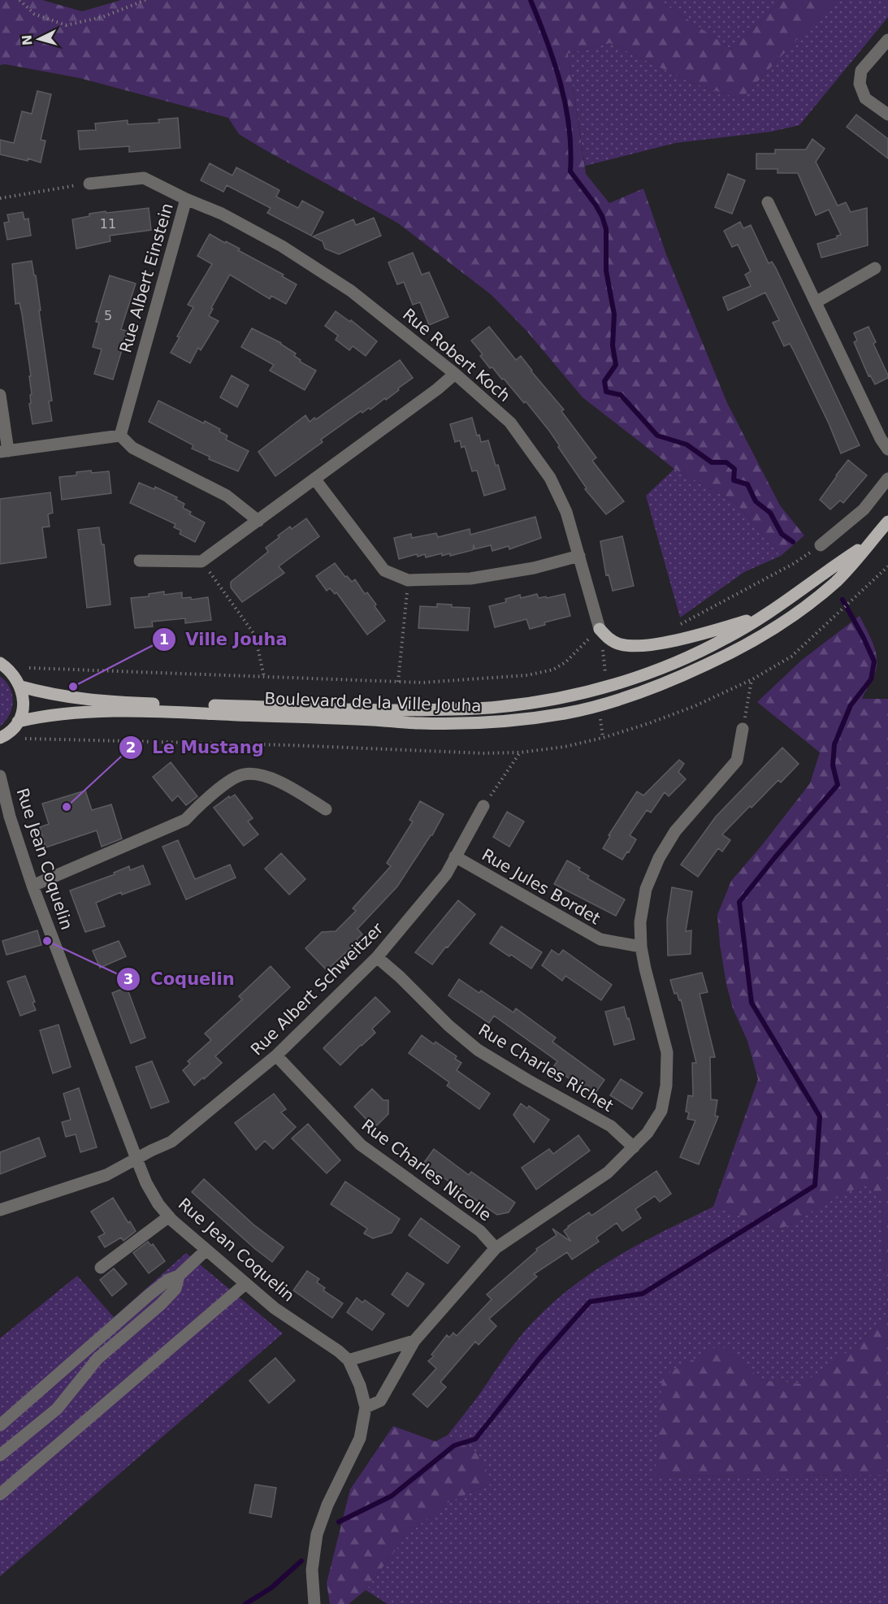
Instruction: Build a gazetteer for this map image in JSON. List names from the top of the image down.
{
  "streets": {
    "main road": ["Boulevard de la Ville Jouha"],
    "street": [
      "Rue Albert Einstein",
      "Rue Robert Koch",
      "Rue Jean Coquelin",
      "Rue Jules Bordet",
      "Rue Albert Schweitzer",
      "Rue Charles Richet",
      "Rue Charles Nicolle"
    ]
  },
  "crossings": [
    ["Rue Albert Einstein", "Rue Robert Koch"],
    ["Rue Jean Coquelin", "Rue Albert Schweitzer"],
    ["Rue Jules Bordet", "Rue Albert Schweitzer"],
    ["Rue Albert Schweitzer", "Rue Charles Richet"],
    ["Rue Albert Schweitzer", "Rue Charles Nicolle"]
  ],
  "places": ["Ville Jouha", "Le Mustang", "Coquelin"],
  "house_numbers": ["11", "5"],
  "north": "left"
}
